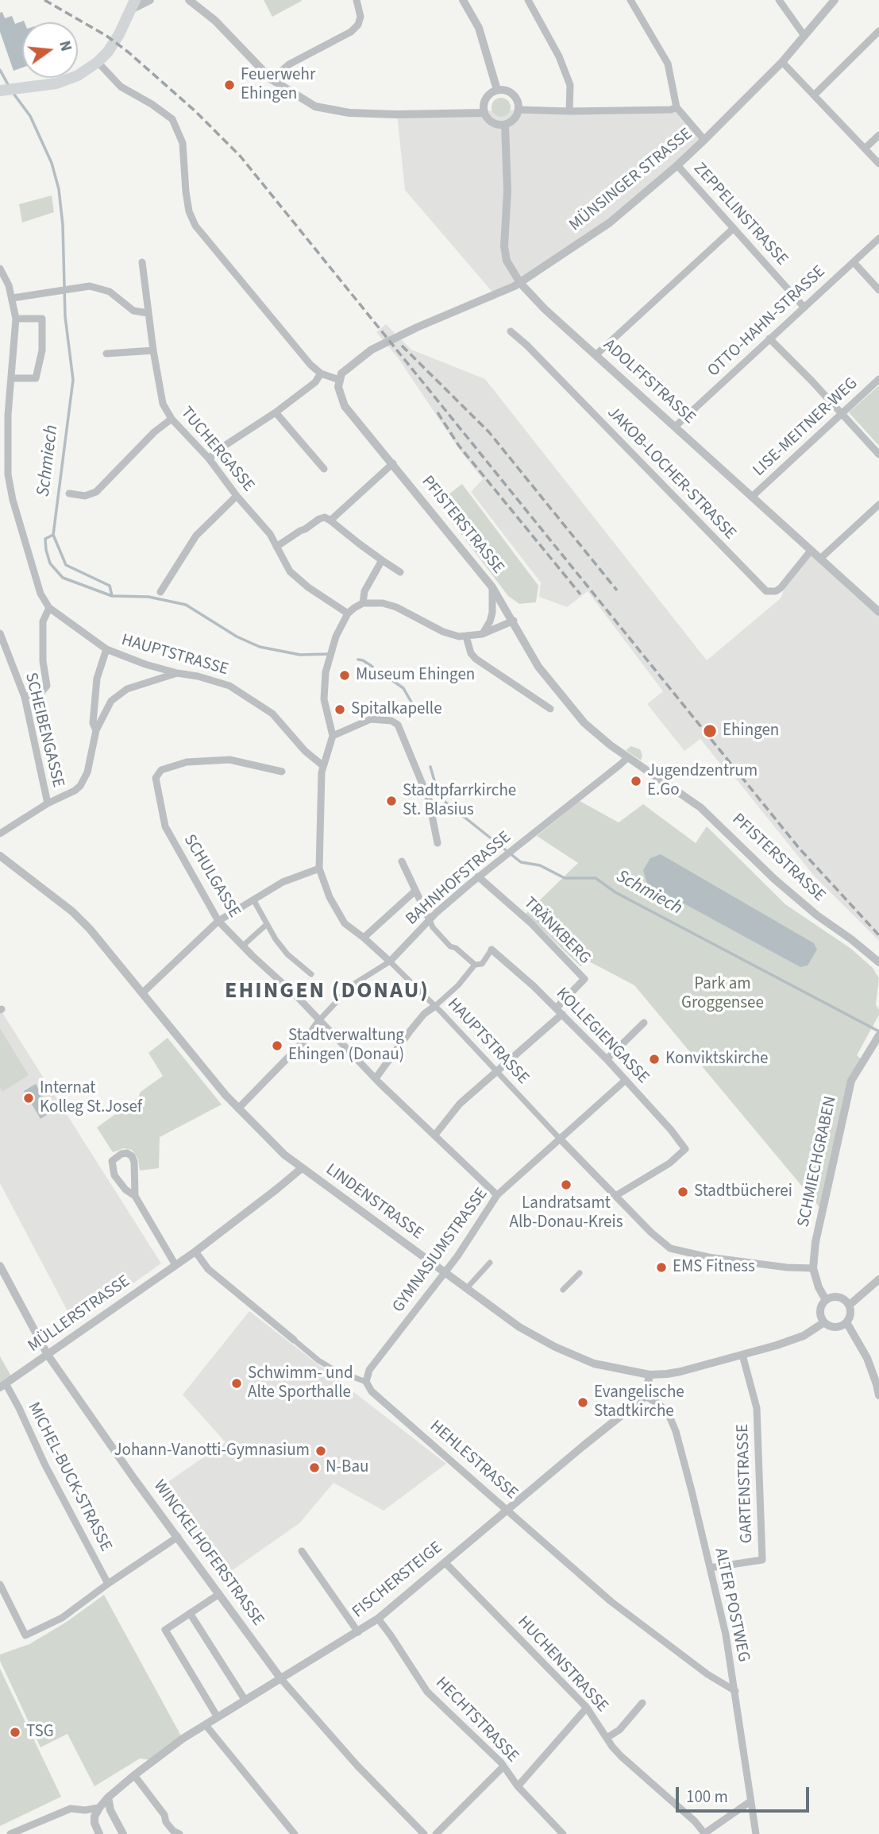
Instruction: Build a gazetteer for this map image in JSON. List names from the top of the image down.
{
  "streets": {
    "street": [
      "MÜNSINGER STRASSE",
      "ZEPPELINSTRASSE",
      "OTTO-HAHN-STRASSE",
      "ADOLFFSTRASSE",
      "LISE-MEITNER-WEG",
      "TUCHERGASSE",
      "JAKOB-LOCHER-STRASSE",
      "PFISTERSTRASSE",
      "HAUPTSTRASSE",
      "SCHEIBENGASSE",
      "SCHULGASSE",
      "BAHNHOFSTRASSE",
      "TRÄNKBERG",
      "KOLLEGIENGASSE",
      "SCHMIECHGRABEN",
      "LINDENSTRASSE",
      "GYMNASIUMSTRASSE",
      "MÜLLERSTRASSE",
      "HEHLESTRASSE",
      "MICHEL-BUCK-STRASSE",
      "GARTENSTRASSE",
      "WINCKELHOFERSTRASSE",
      "FISCHERSTEIGE",
      "ALTER POSTWEG",
      "HUCHENSTRASSE",
      "HECHTSTRASSE"
    ]
  },
  "crossings": [
    ["MÜNSINGER STRASSE", "ZEPPELINSTRASSE"],
    ["MÜNSINGER STRASSE", "ADOLFFSTRASSE"],
    ["MÜNSINGER STRASSE", "PFISTERSTRASSE"],
    ["ZEPPELINSTRASSE", "OTTO-HAHN-STRASSE"],
    ["OTTO-HAHN-STRASSE", "ADOLFFSTRASSE"],
    ["ADOLFFSTRASSE", "LISE-MEITNER-WEG"],
    ["ADOLFFSTRASSE", "JAKOB-LOCHER-STRASSE"],
    ["PFISTERSTRASSE", "BAHNHOFSTRASSE"],
    ["HAUPTSTRASSE", "BAHNHOFSTRASSE"],
    ["HAUPTSTRASSE", "KOLLEGIENGASSE"],
    ["HAUPTSTRASSE", "SCHMIECHGRABEN"],
    ["HAUPTSTRASSE", "GYMNASIUMSTRASSE"],
    ["SCHULGASSE", "GYMNASIUMSTRASSE"],
    ["BAHNHOFSTRASSE", "TRÄNKBERG"],
    ["TRÄNKBERG", "KOLLEGIENGASSE"],
    ["KOLLEGIENGASSE", "GYMNASIUMSTRASSE"],
    ["SCHMIECHGRABEN", "LINDENSTRASSE"],
    ["LINDENSTRASSE", "GYMNASIUMSTRASSE"],
    ["LINDENSTRASSE", "MÜLLERSTRASSE"],
    ["LINDENSTRASSE", "GARTENSTRASSE"],
    ["GYMNASIUMSTRASSE", "HEHLESTRASSE"],
    ["MÜLLERSTRASSE", "HEHLESTRASSE"],
    ["MÜLLERSTRASSE", "MICHEL-BUCK-STRASSE"],
    ["MÜLLERSTRASSE", "WINCKELHOFERSTRASSE"],
    ["HEHLESTRASSE", "FISCHERSTEIGE"],
    ["HEHLESTRASSE", "ALTER POSTWEG"],
    ["GARTENSTRASSE", "ALTER POSTWEG"],
    ["WINCKELHOFERSTRASSE", "FISCHERSTEIGE"],
    ["FISCHERSTEIGE", "ALTER POSTWEG"],
    ["FISCHERSTEIGE", "HUCHENSTRASSE"],
    ["FISCHERSTEIGE", "HECHTSTRASSE"]
  ],
  "districts": ["EHINGEN (DONAU)"],
  "water": ["Schmiech"],
  "parks": ["Park am Groggensee"],
  "places": [
    "Feuerwehr Ehingen",
    "Museum Ehingen",
    "Spitalkapelle",
    "Ehingen",
    "Jugendzentrum E.Go",
    "Stadtpfarrkirche St. Blasius",
    "Stadtverwaltung Ehingen (Donau)",
    "Konviktskirche",
    "Internat Kolleg St.Josef",
    "Landratsamt Alb-Donau-Kreis",
    "Stadtbücherei",
    "EMS Fitness",
    "Schwimm- und Alte Sporthalle",
    "Evangelische Stadtkirche",
    "Johann-Vanotti-Gymnasium",
    "N-Bau",
    "TSG"
  ],
  "scale_bar": "100 m",
  "north": "right"
}
